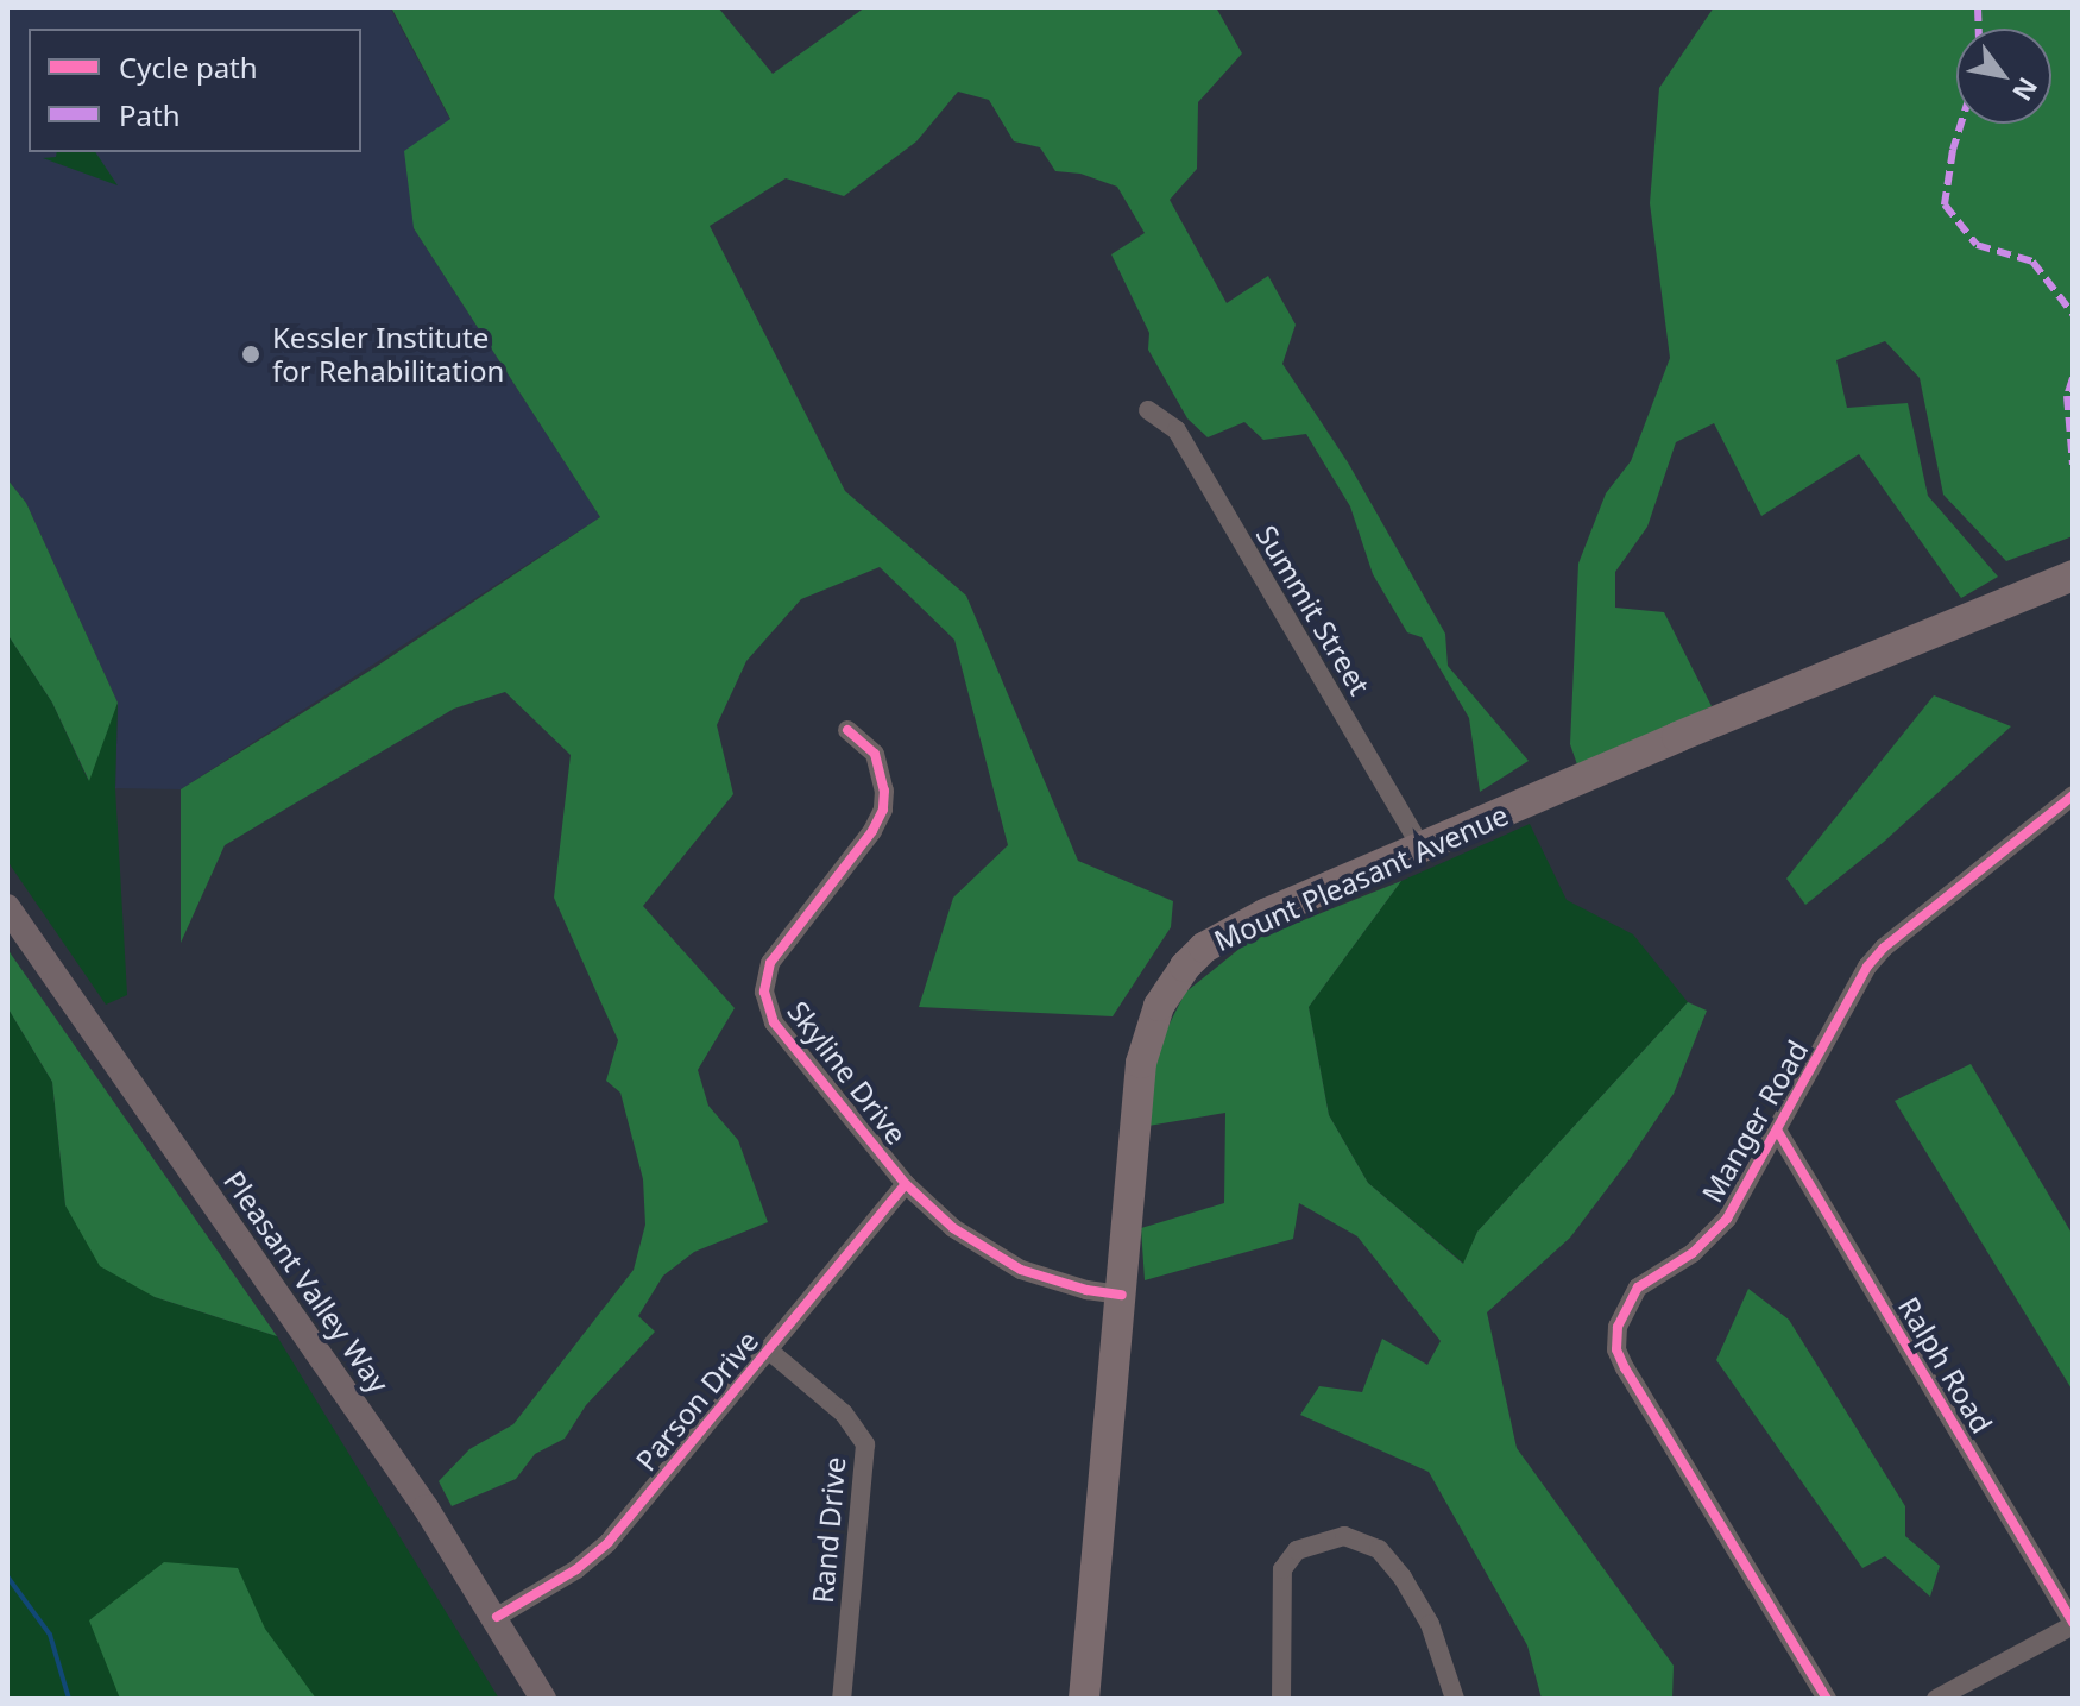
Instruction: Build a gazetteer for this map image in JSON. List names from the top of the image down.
{
  "streets": {
    "main road": ["Mount Pleasant Avenue", "Pleasant Valley Way"],
    "street": [
      "Summit Street",
      "Skyline Drive",
      "Manger Road",
      "Ralph Road",
      "Parson Drive",
      "Rand Drive"
    ]
  },
  "crossings": [
    ["Summit Street", "Mount Pleasant Avenue"],
    ["Mount Pleasant Avenue", "Skyline Drive"],
    ["Skyline Drive", "Parson Drive"],
    ["Manger Road", "Ralph Road"],
    ["Pleasant Valley Way", "Parson Drive"],
    ["Parson Drive", "Rand Drive"]
  ],
  "places": ["Kessler Institute for Rehabilitation"],
  "legend": ["Cycle path", "Path"],
  "north": "bottom right"
}
